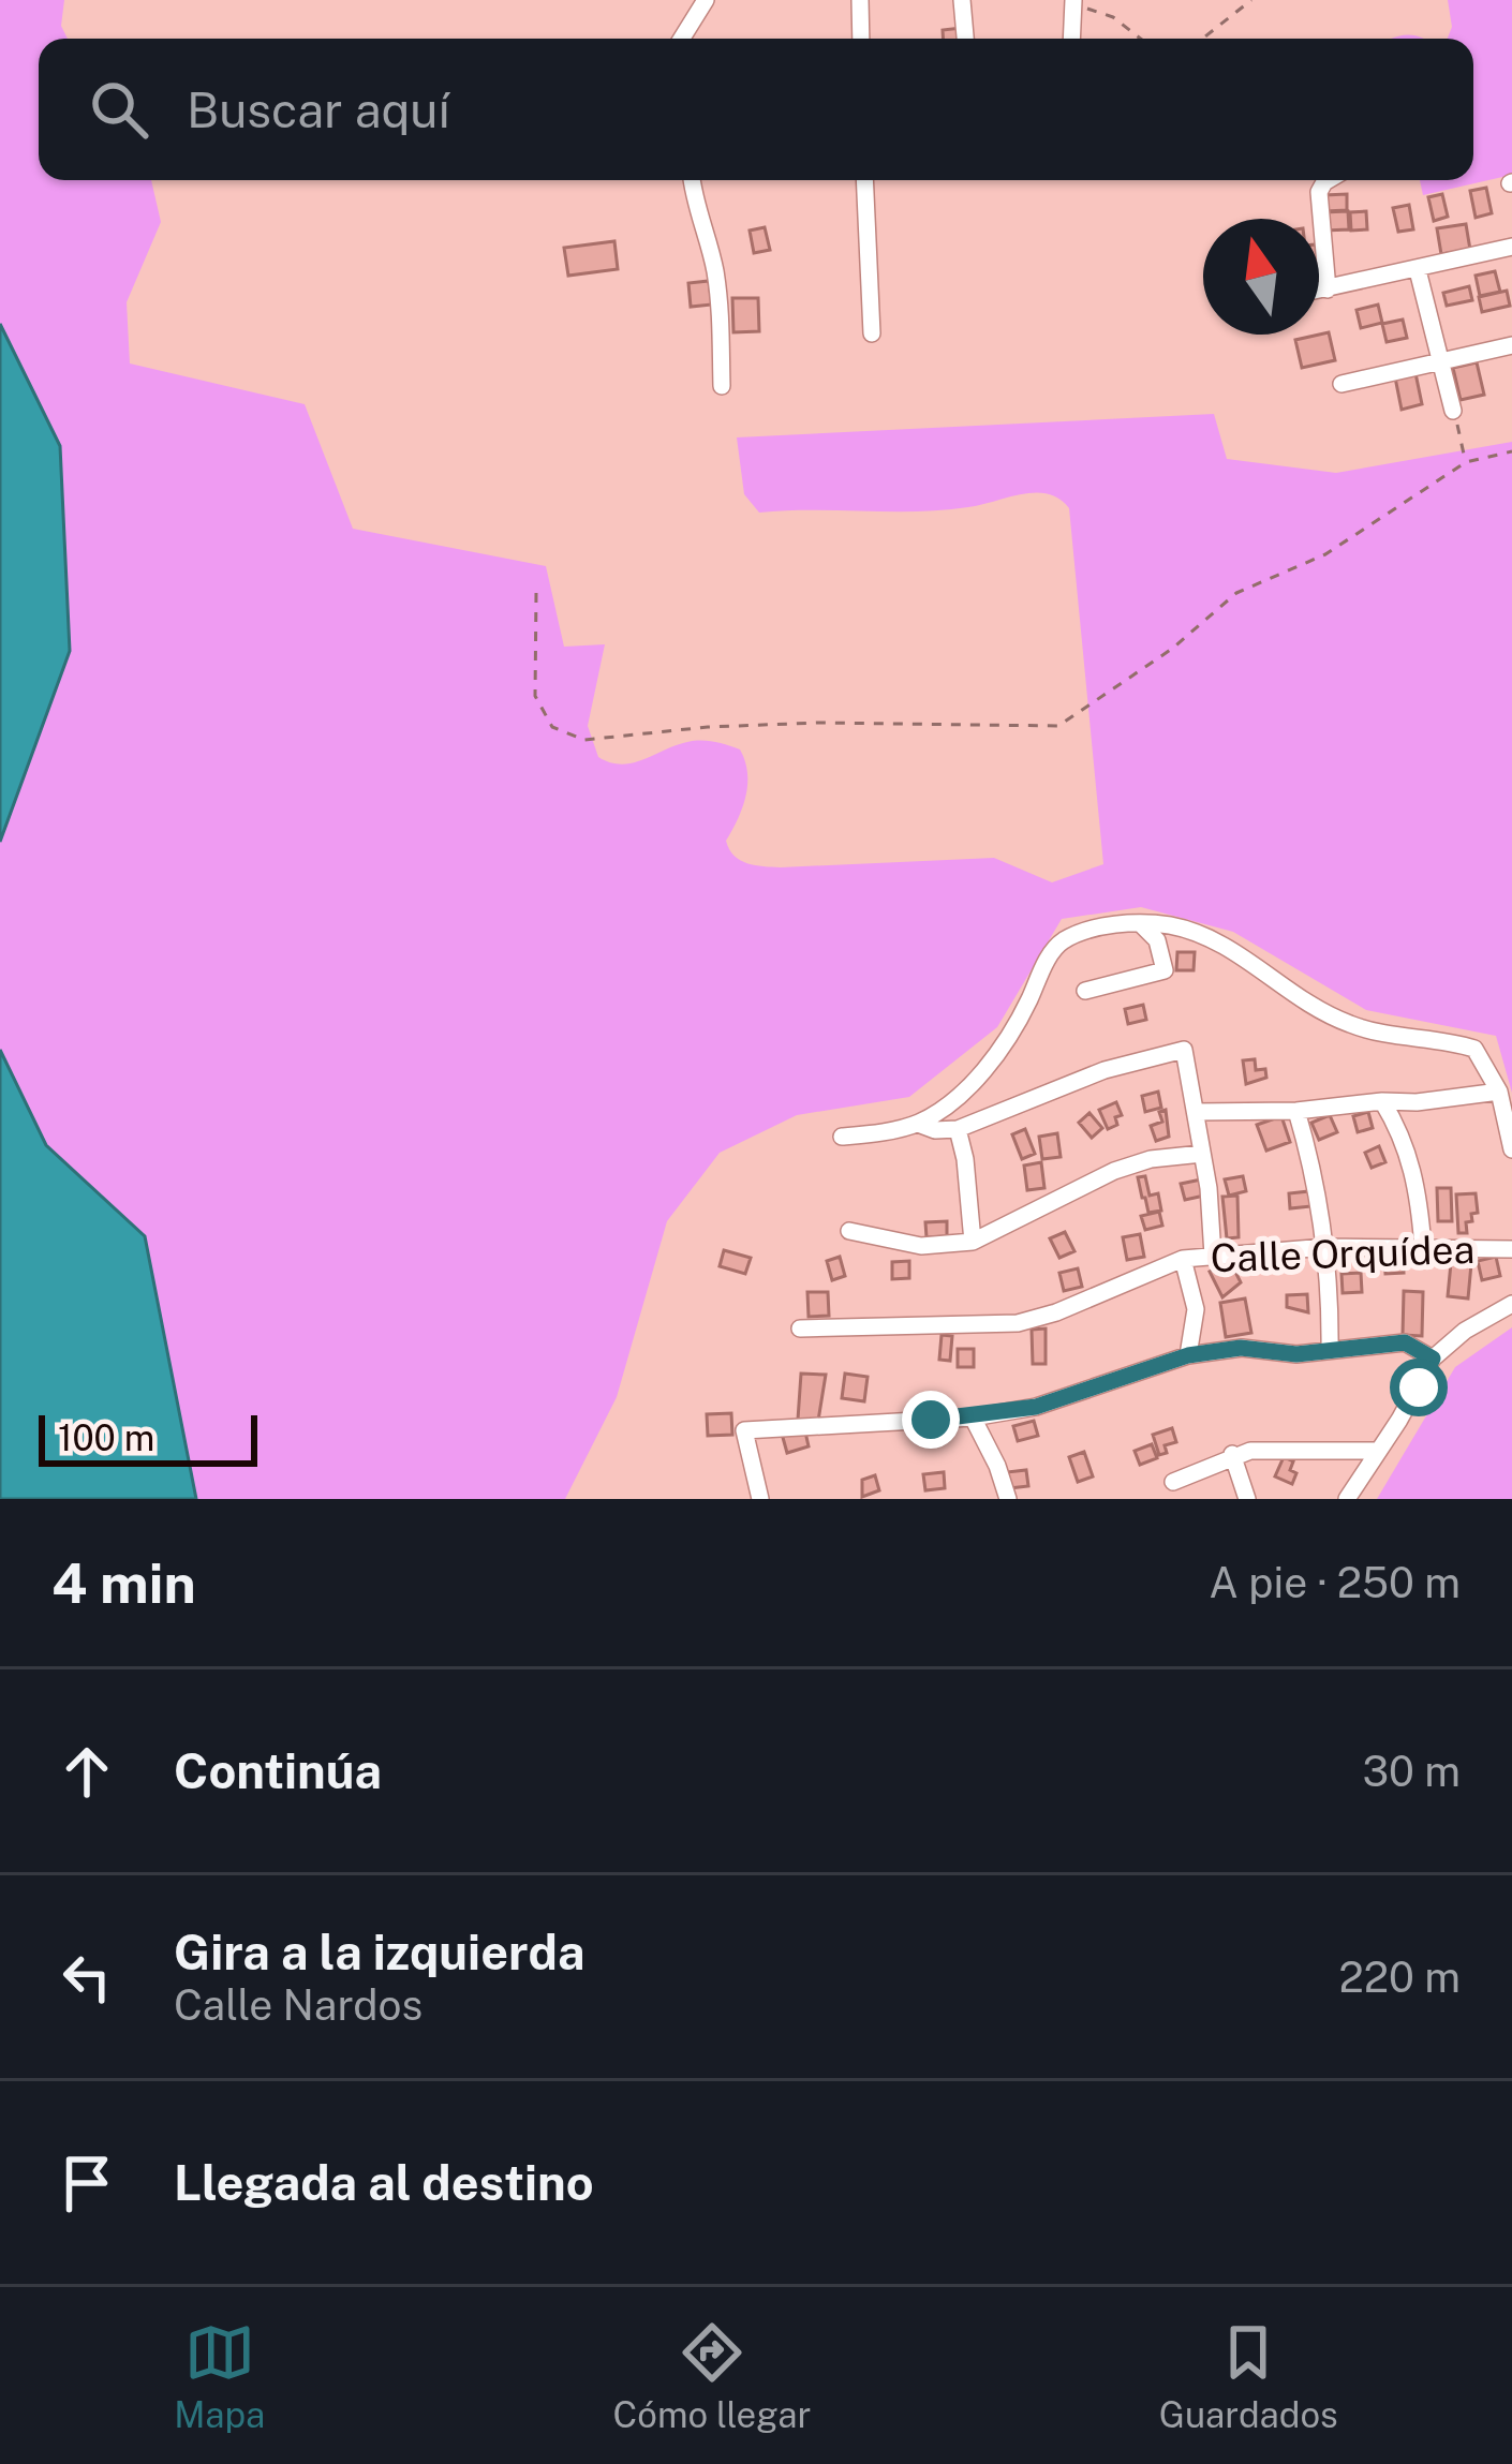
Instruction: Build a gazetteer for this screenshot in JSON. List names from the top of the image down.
{
  "streets": {
    "street": ["Calle Orquídea"]
  },
  "scale_bar": "100 m",
  "north": "top",
  "page": {
    "search": "Buscar aquí",
    "scale": "100 m",
    "heading": ["4 min", "A pie · 250 m"],
    "list": [
      ["Continúa", "30 m"],
      ["Gira a la izquierda", "Calle Nardos", "220 m"],
      "Llegada al destino"
    ],
    "nav": ["Mapa", "Cómo llegar", "Guardados"]
  }
}
